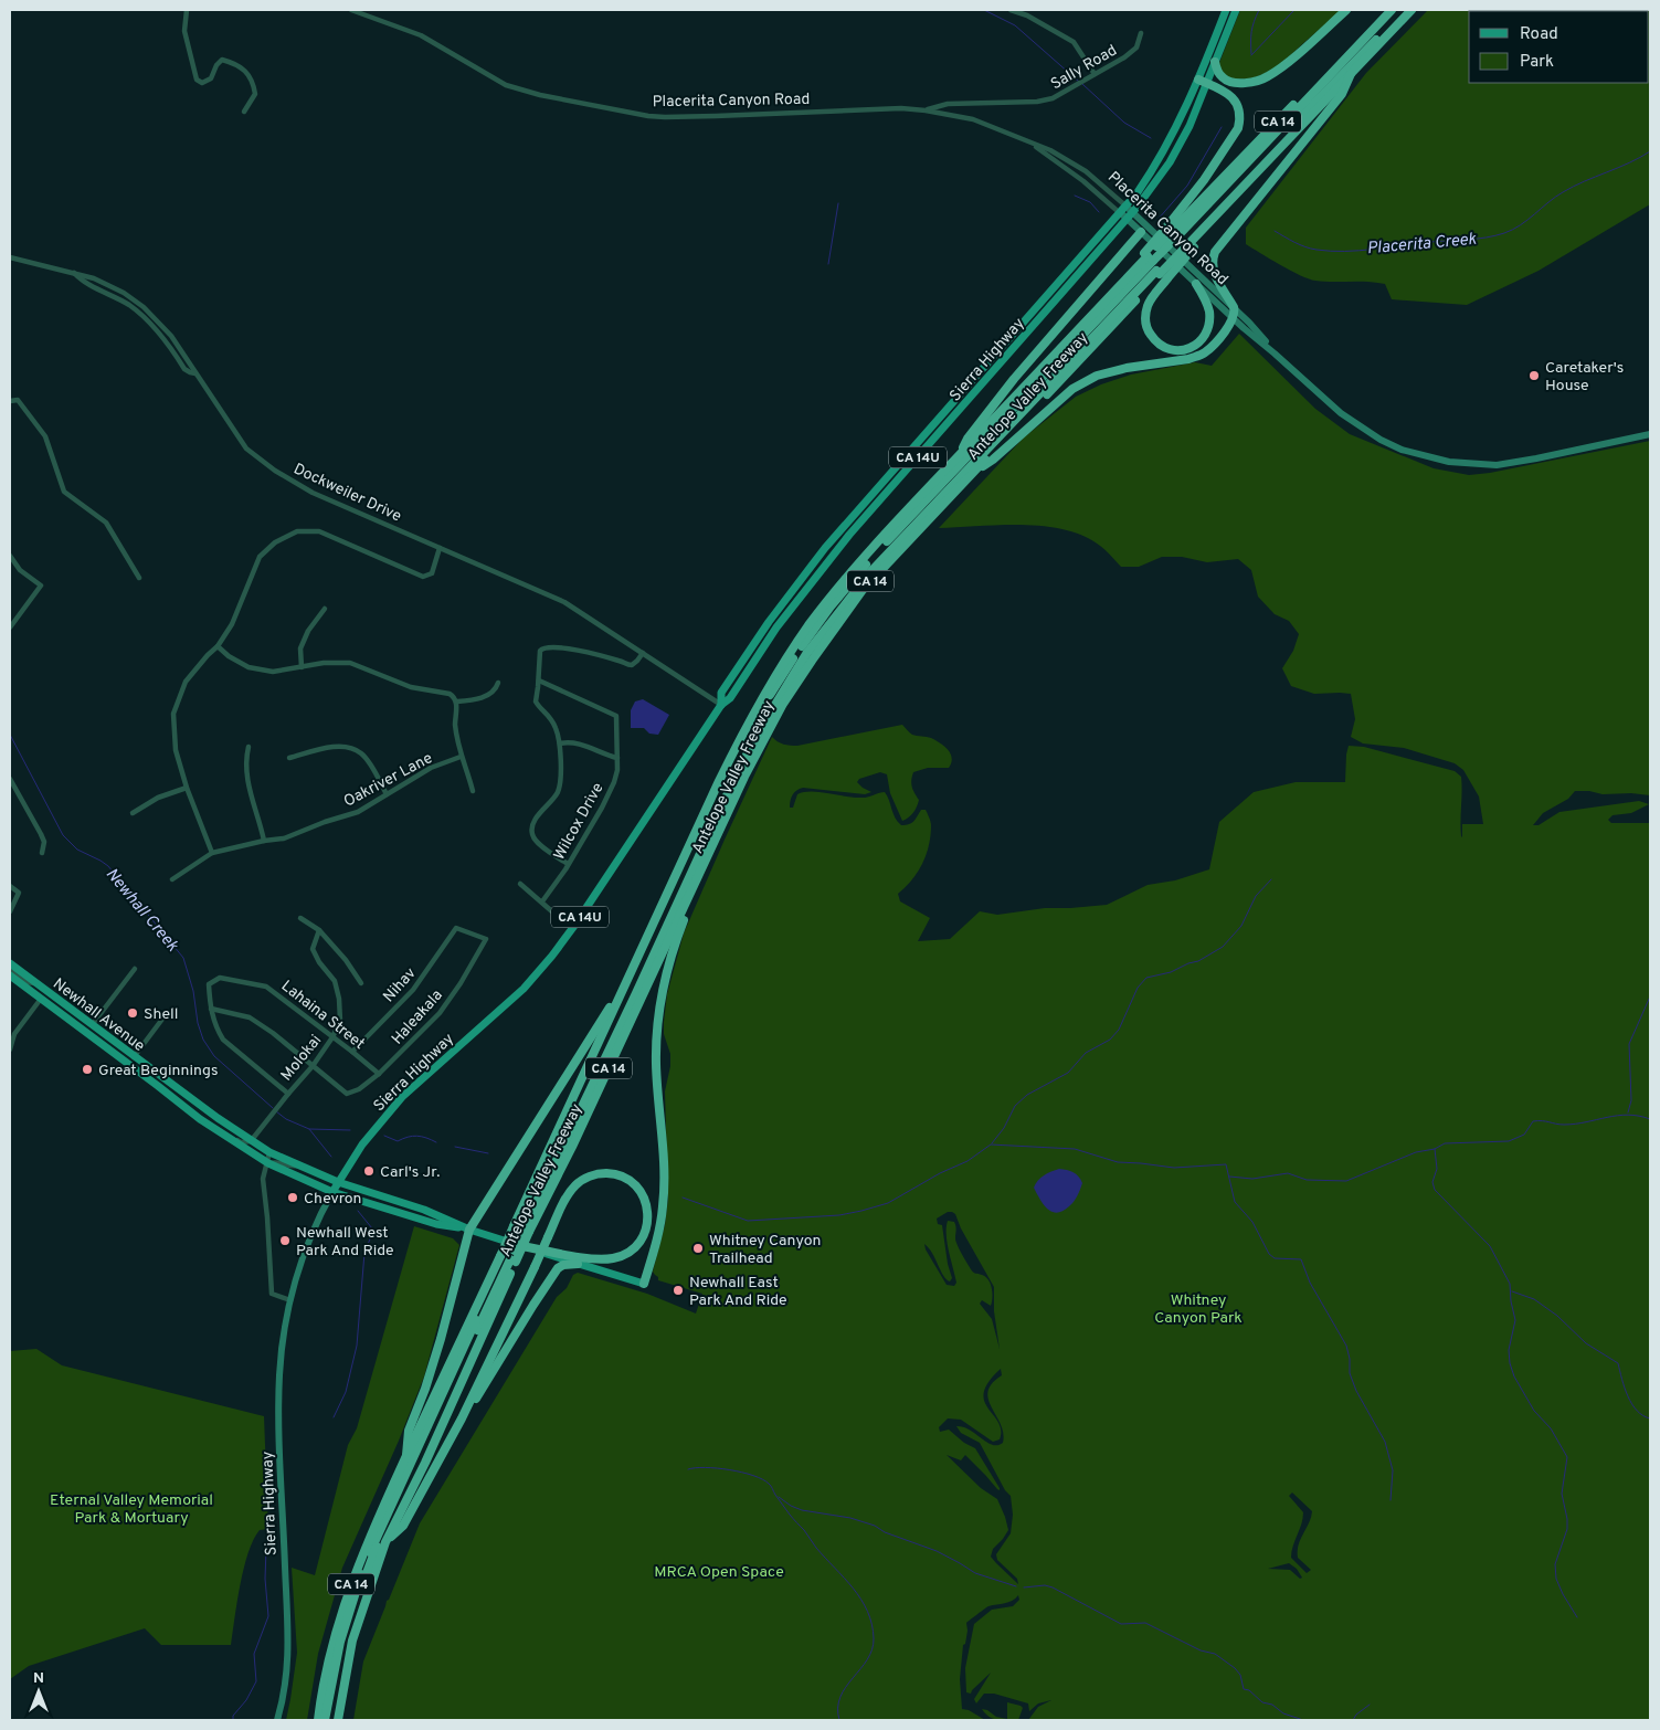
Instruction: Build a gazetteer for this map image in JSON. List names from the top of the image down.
{
  "streets": {
    "highway": ["CA 14", "Antelope Valley Freeway"],
    "main road": [
      "Placerita Canyon Road",
      "Sierra Highway",
      "CA 14U",
      "Newhall Avenue"
    ],
    "street": [
      "Sally Road",
      "Dockweiler Drive",
      "Oakriver Lane",
      "Wilcox Drive",
      "Nihav",
      "Lahaina Street",
      "Haleakala",
      "Molokai"
    ]
  },
  "crossings": [
    ["Sally Road", "Placerita Canyon Road"],
    ["Placerita Canyon Road", "Sierra Highway"],
    ["Sierra Highway", "Dockweiler Drive"],
    ["Sierra Highway", "Newhall Avenue"],
    ["Nihav", "Lahaina Street"],
    ["Nihav", "Haleakala"],
    ["Newhall Avenue", "Molokai"],
    ["Lahaina Street", "Haleakala"],
    ["Lahaina Street", "Molokai"],
    ["Haleakala", "Molokai"]
  ],
  "water": ["Placerita Creek", "Newhall Creek"],
  "parks": ["Whitney Canyon Park", "Eternal Valley Memorial Park & Mortuary", "MRCA Open Space"],
  "places": [
    "Caretaker's House",
    "Shell",
    "Great Beginnings",
    "Carl's Jr.",
    "Chevron",
    "Newhall West Park And Ride",
    "Whitney Canyon Trailhead",
    "Newhall East Park And Ride"
  ],
  "legend": ["Road", "Park"],
  "north": "top"
}
